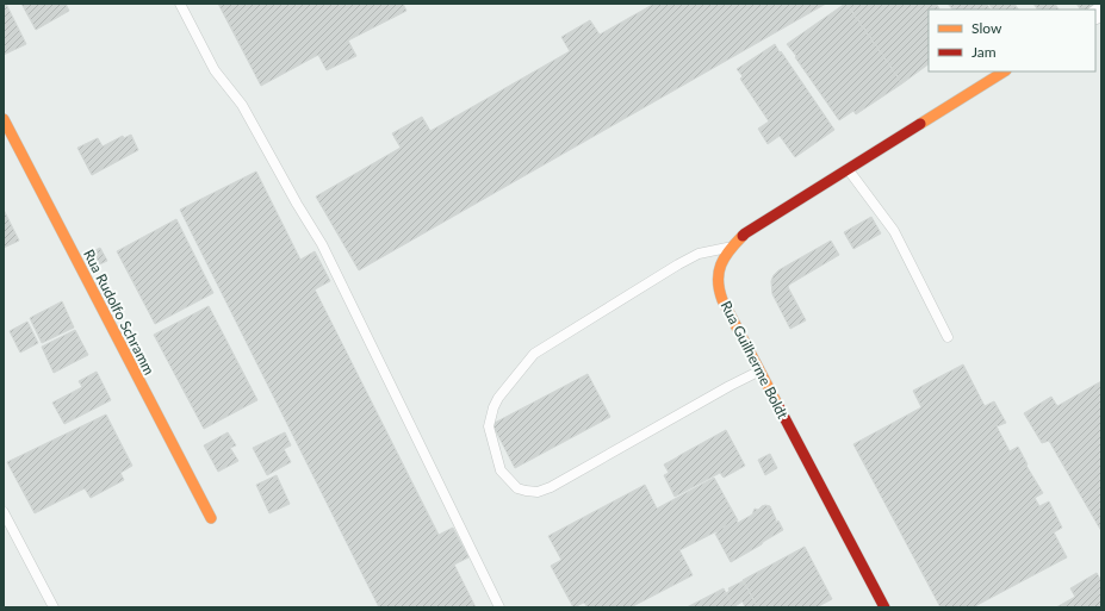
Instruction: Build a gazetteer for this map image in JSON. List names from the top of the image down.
{
  "streets": {
    "street": ["Rua Rudolfo Schramm", "Rua Guilherme Boldt"]
  },
  "legend": ["Slow", "Jam"]
}
